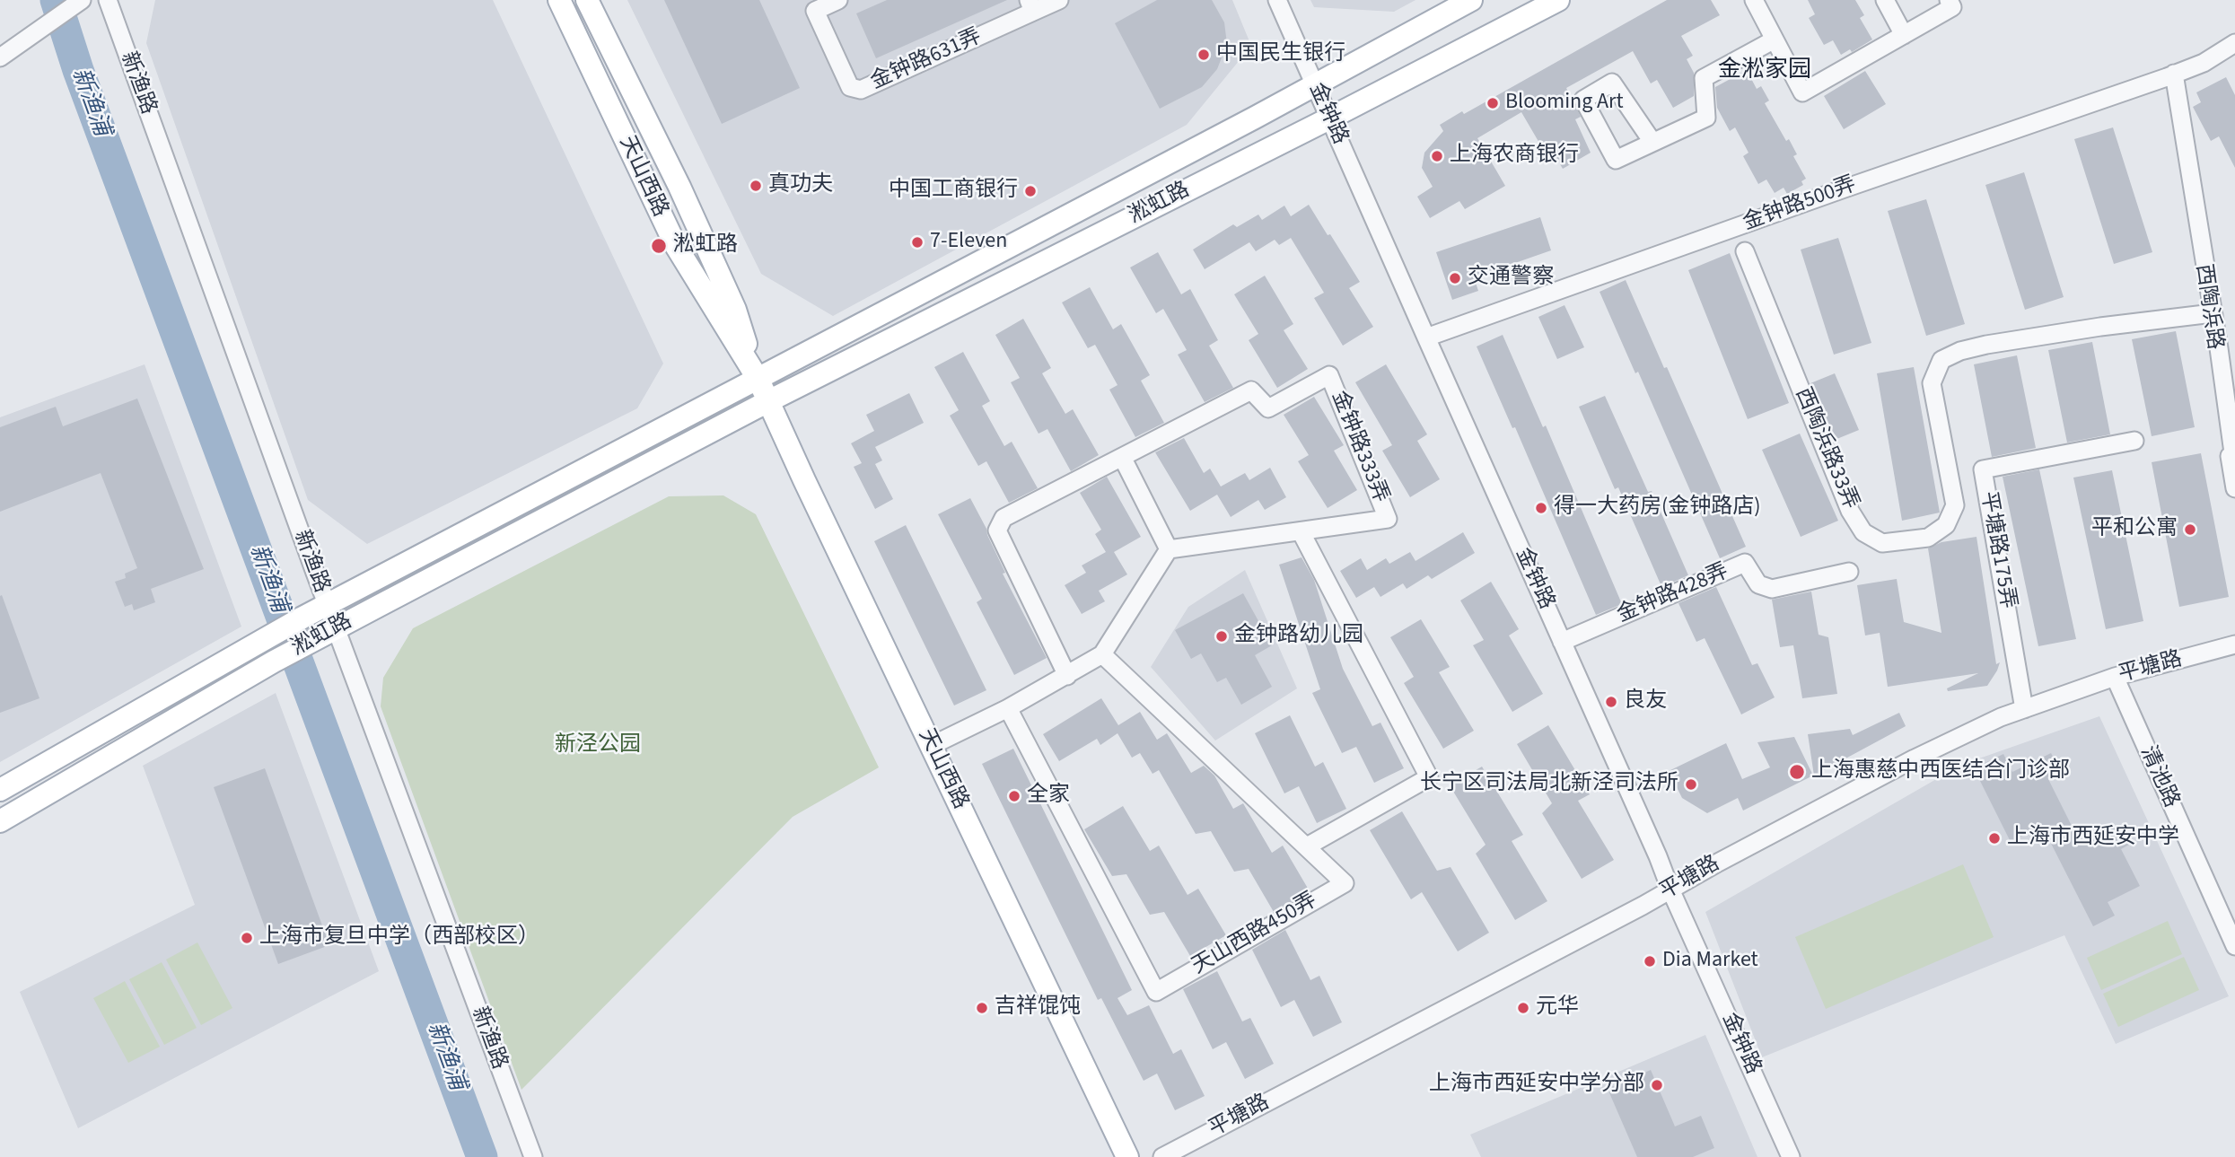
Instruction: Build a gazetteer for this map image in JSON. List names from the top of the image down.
{
  "streets": {
    "main road": ["天山西路", "淞虹路"],
    "street": [
      "金钟路631弄",
      "新渔路",
      "金钟路",
      "金钟路500弄",
      "西陶浜路",
      "金钟路333弄",
      "西陶浜路33弄",
      "平塘路175弄",
      "金钟路428弄",
      "平塘路",
      "清池路",
      "天山西路450弄"
    ]
  },
  "crossings": [
    ["新渔路", "淞虹路"],
    ["金钟路", "淞虹路"],
    ["金钟路", "金钟路500弄"],
    ["金钟路", "金钟路428弄"],
    ["金钟路", "平塘路"],
    ["天山西路", "淞虹路"],
    ["金钟路500弄", "西陶浜路"],
    ["西陶浜路", "西陶浜路33弄"],
    ["平塘路175弄", "平塘路"],
    ["平塘路", "清池路"]
  ],
  "districts": ["金淞家园"],
  "water": ["新渔浦"],
  "parks": ["新泾公园"],
  "places": [
    "中国民生银行",
    "Blooming Art",
    "上海农商银行",
    "真功夫",
    "中国工商银行",
    "7-Eleven",
    "淞虹路",
    "交通警察",
    "得一大药房(金钟路店)",
    "平和公寓",
    "金钟路幼儿园",
    "良友",
    "上海惠慈中西医结合门诊部",
    "长宁区司法局北新泾司法所",
    "全家",
    "上海市西延安中学",
    "上海市复旦中学（西部校区）",
    "Dia Market",
    "吉祥馄饨",
    "元华",
    "上海市西延安中学分部"
  ]
}
